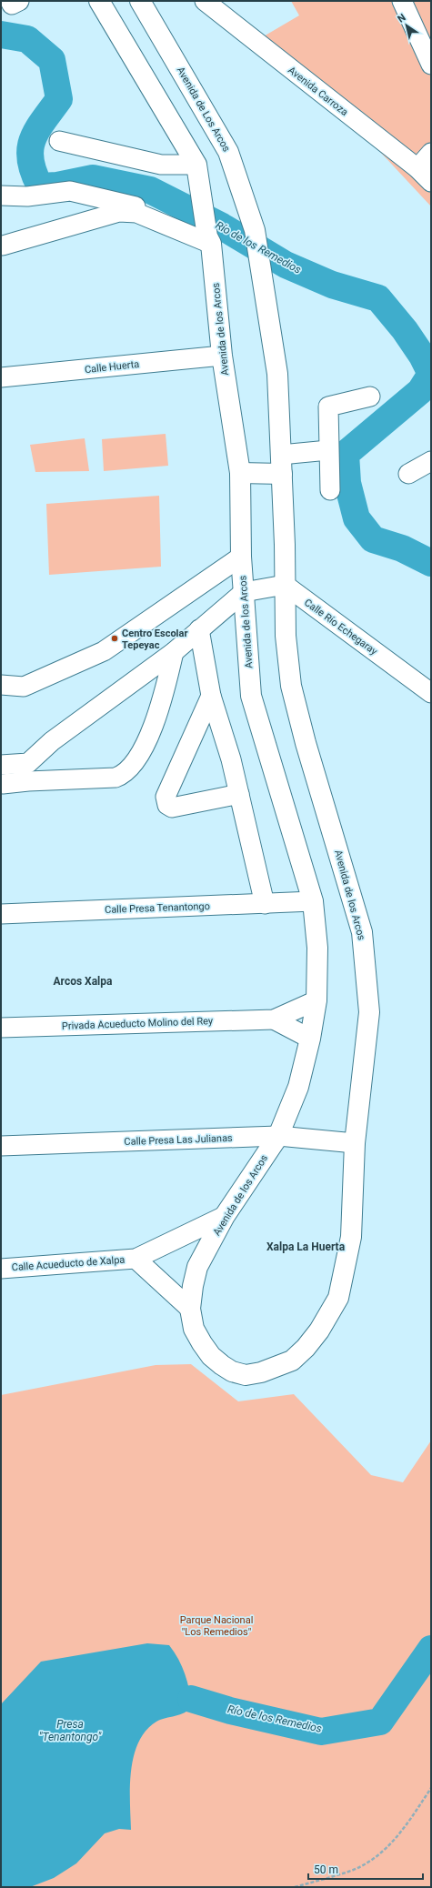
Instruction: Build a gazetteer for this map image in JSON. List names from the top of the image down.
{
  "streets": {
    "main road": ["Avenida de Los Arcos", "Avenida de los Arcos"],
    "street": [
      "Avenida Carroza",
      "Calle Huerta",
      "Calle Río Echegaray",
      "Calle Presa Tenantongo",
      "Privada Acueducto Molino del Rey",
      "Calle Presa Las Julianas",
      "Calle Acueducto de Xalpa"
    ]
  },
  "crossings": [
    ["Avenida de Los Arcos", "Avenida de los Arcos"],
    ["Avenida de los Arcos", "Calle Huerta"],
    ["Avenida de los Arcos", "Calle Río Echegaray"],
    ["Avenida de los Arcos", "Calle Presa Tenantongo"],
    ["Avenida de los Arcos", "Privada Acueducto Molino del Rey"],
    ["Avenida de los Arcos", "Calle Presa Las Julianas"],
    ["Avenida de los Arcos", "Calle Acueducto de Xalpa"]
  ],
  "districts": ["Arcos Xalpa", "Xalpa La Huerta"],
  "water": ["Río de los Remedios", "Presa \"Tenantongo\""],
  "parks": ["Parque Nacional \"Los Remedios\""],
  "places": ["Centro Escolar Tepeyac"],
  "scale_bar": "50 m",
  "north": "top left"
}
